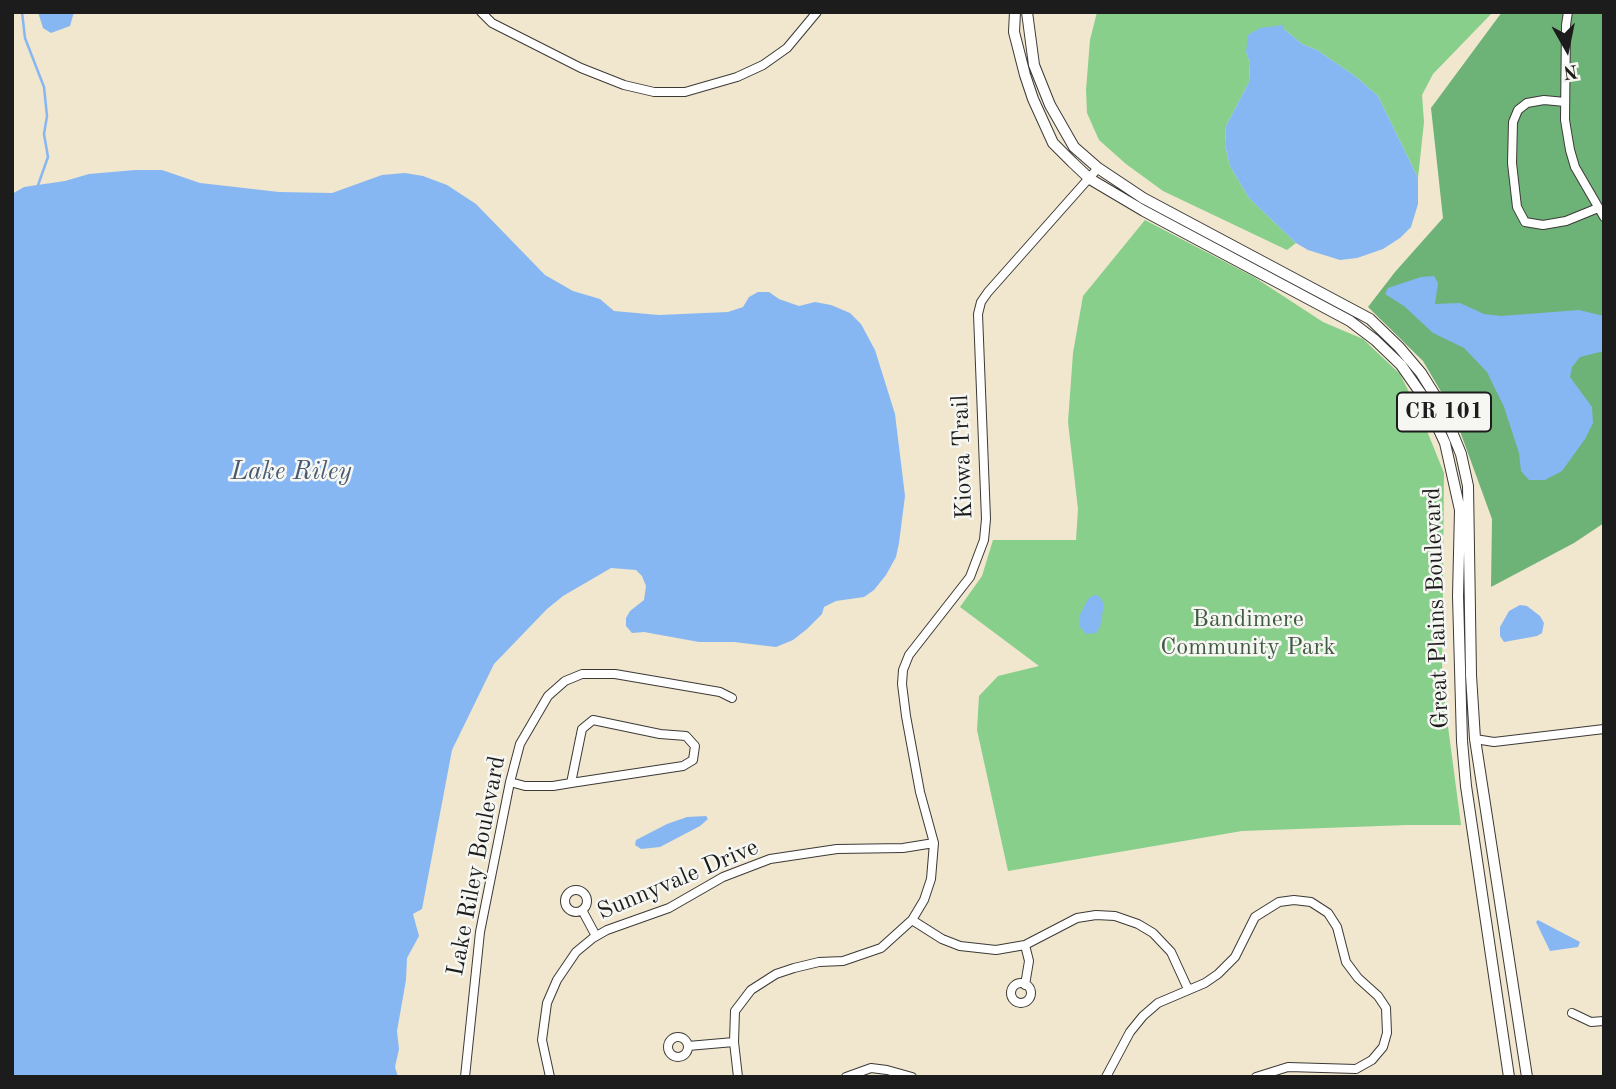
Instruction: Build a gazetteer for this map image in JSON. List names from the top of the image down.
{
  "streets": {
    "main road": ["CR 101", "Great Plains Boulevard"],
    "street": ["Kiowa Trail", "Lake Riley Boulevard", "Sunnyvale Drive"]
  },
  "crossings": [
    ["Kiowa Trail", "Great Plains Boulevard"],
    ["Kiowa Trail", "Sunnyvale Drive"]
  ],
  "water": ["Lake Riley"],
  "parks": ["Bandimere Community Park"],
  "north": "bottom"
}
